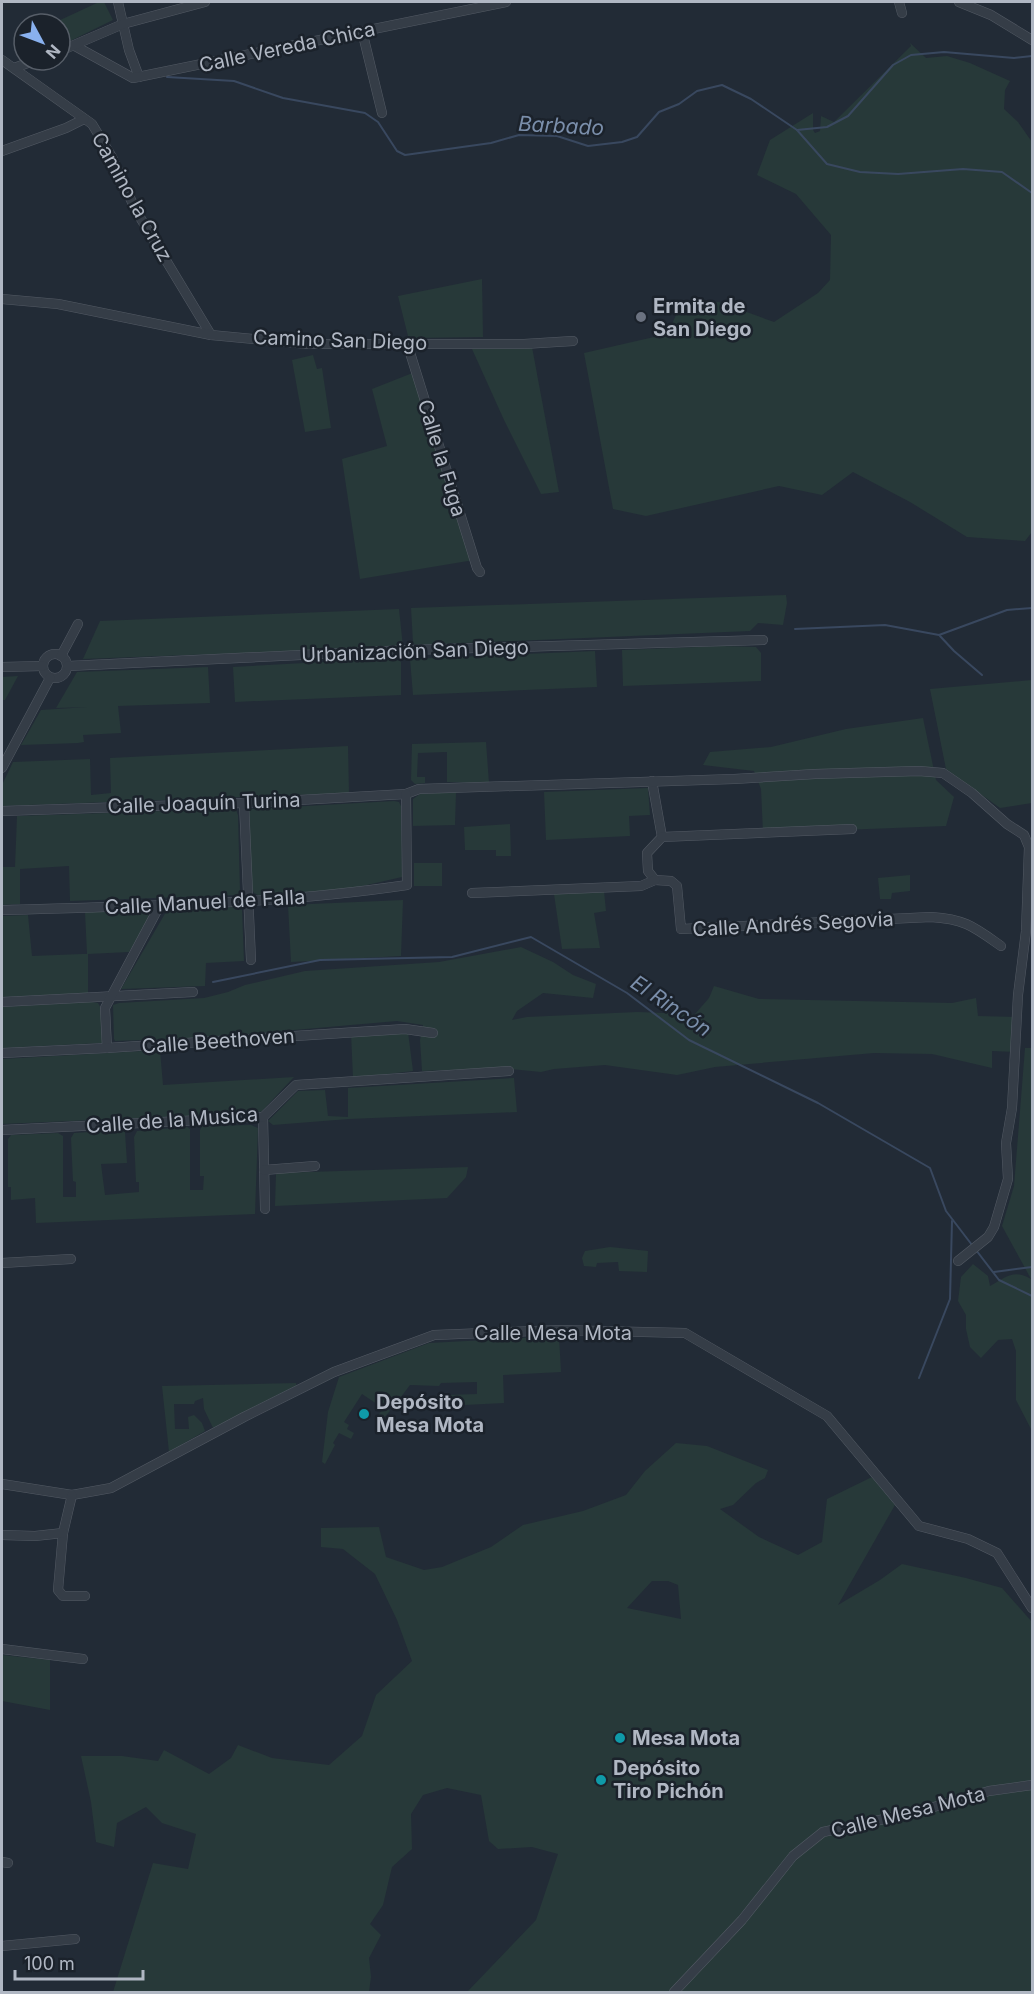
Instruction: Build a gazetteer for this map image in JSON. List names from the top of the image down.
{
  "streets": {
    "street": [
      "Calle Vereda Chica",
      "Camino la Cruz",
      "Camino San Diego",
      "Calle la Fuga",
      "Urbanización San Diego",
      "Calle Joaquín Turina",
      "Calle Manuel de Falla",
      "Calle Andrés Segovia",
      "Calle Beethoven",
      "Calle de la Musica",
      "Calle Mesa Mota"
    ]
  },
  "crossings": [
    ["Camino la Cruz", "Camino San Diego"],
    ["Camino San Diego", "Calle la Fuga"],
    ["Calle Joaquín Turina", "Calle Manuel de Falla"]
  ],
  "water": ["Barbado", "El Rincón"],
  "places": [
    "Ermita de San Diego",
    "Depósito Mesa Mota",
    "Mesa Mota",
    "Depósito Tiro Pichón"
  ],
  "scale_bar": "100 m",
  "north": "bottom right"
}
